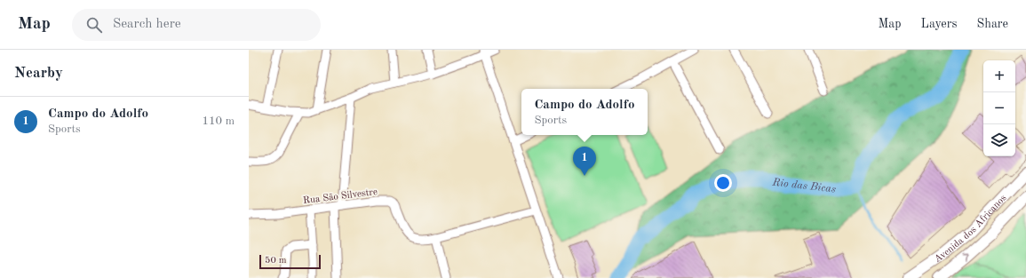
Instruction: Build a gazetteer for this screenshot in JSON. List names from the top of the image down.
{
  "streets": {
    "main road": ["Avenida dos Africanos"],
    "street": ["Rua São Silvestre"]
  },
  "water": ["Rio das Bicas"],
  "scale_bar": "50 m",
  "page": {
    "header": "Map",
    "search": "Search here",
    "nav": ["Map", "Layers", "Share"],
    "heading": "Nearby",
    "map_buttons": ["+", "−"],
    "popup": ["Campo do Adolfo", "Sports"],
    "list": [
      {
        "mark": "1",
        "name": "Campo do Adolfo",
        "note": "Sports",
        "value": "110 m"
      }
    ],
    "pins": "1",
    "scale": "50 m"
  }
}
